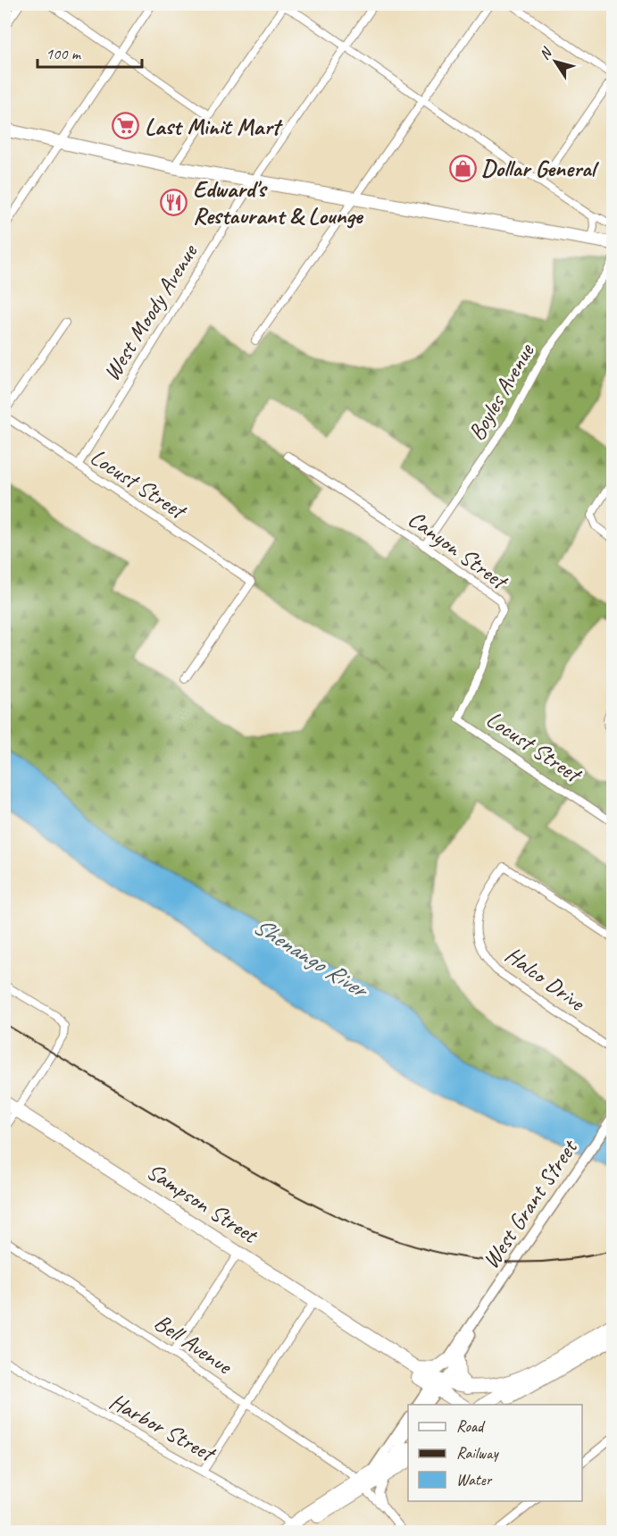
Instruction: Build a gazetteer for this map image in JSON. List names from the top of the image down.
{
  "streets": {
    "main road": ["Sampson Street"],
    "street": [
      "West Moody Avenue",
      "Boyles Avenue",
      "Locust Street",
      "Canyon Street",
      "Halco Drive",
      "West Grant Street",
      "Bell Avenue",
      "Harbor Street"
    ]
  },
  "crossings": [
    ["West Moody Avenue", "Locust Street"],
    ["Boyles Avenue", "Canyon Street"],
    ["Locust Street", "Canyon Street"],
    ["Sampson Street", "West Grant Street"]
  ],
  "water": ["Shenango River"],
  "places": {
    "supermarket": ["Last Minit Mart"],
    "shop": ["Dollar General"],
    "restaurant": ["Edward's Restaurant & Lounge"]
  },
  "legend": ["Road", "Railway", "Water"],
  "scale_bar": "100 m",
  "north": "top left"
}
